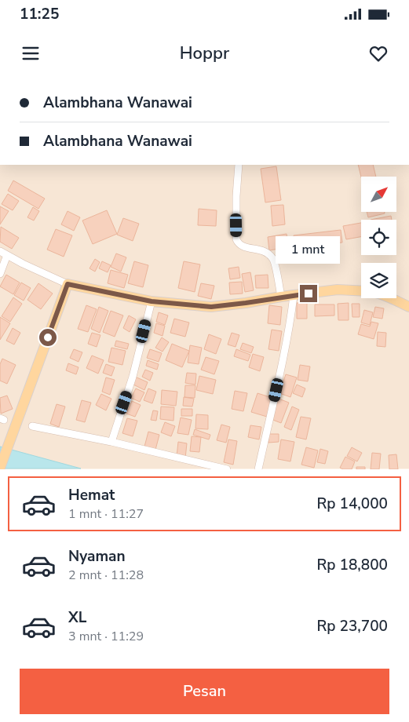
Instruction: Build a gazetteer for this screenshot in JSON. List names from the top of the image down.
{
  "north": "top right",
  "page": {
    "status": "11:25",
    "header": "Hoppr",
    "banner": ["Alambhana Wanawai", "Alambhana Wanawai"],
    "bubble": "1 mnt",
    "list": [
      {
        "name": "Hemat",
        "note": "1 mnt · 11:27",
        "value": "Rp 14,000"
      },
      {
        "name": "Nyaman",
        "note": "2 mnt · 11:28",
        "value": "Rp 18,800"
      },
      {
        "name": "XL",
        "note": "3 mnt · 11:29",
        "value": "Rp 23,700"
      }
    ],
    "buttons": "Pesan"
  }
}
